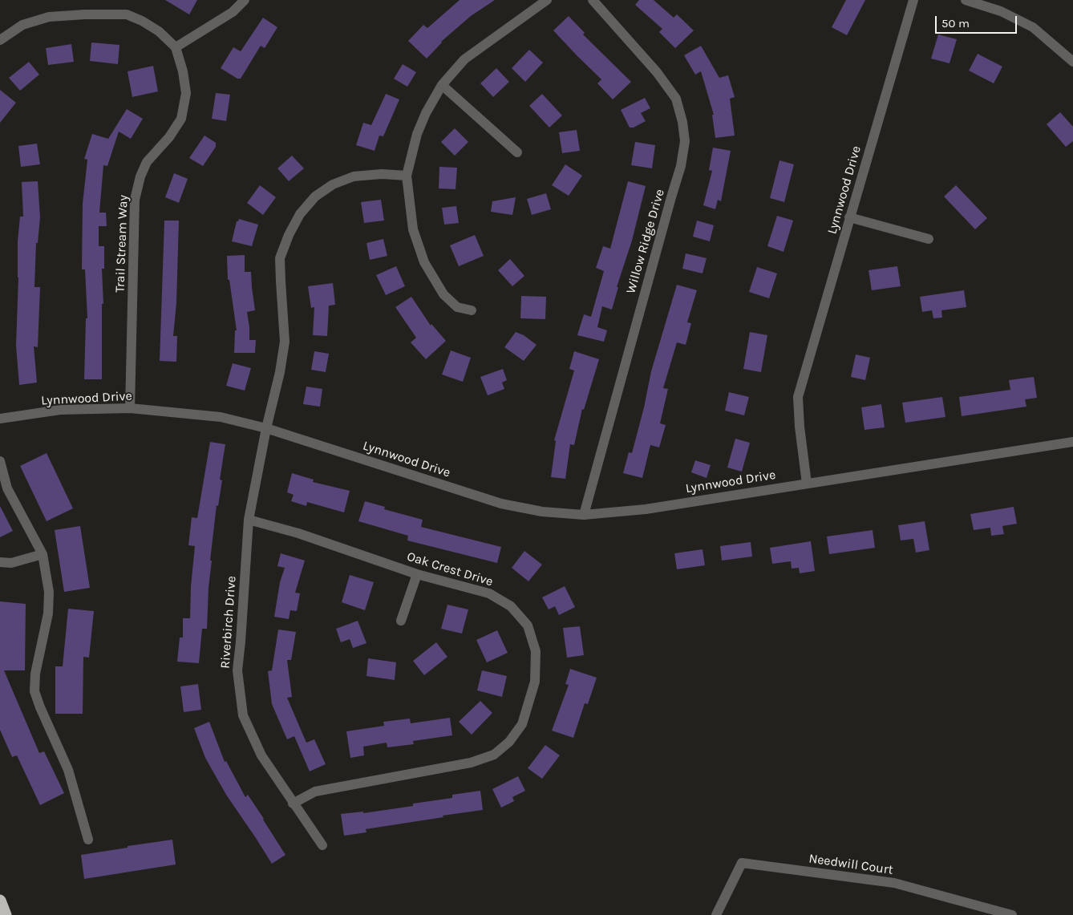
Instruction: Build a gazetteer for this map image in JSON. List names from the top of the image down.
{
  "streets": {
    "street": [
      "Lynnwood Drive",
      "Willow Ridge Drive",
      "Trail Stream Way",
      "Oak Crest Drive",
      "Riverbirch Drive",
      "Needwill Court"
    ]
  },
  "crossings": [
    ["Lynnwood Drive", "Willow Ridge Drive"],
    ["Lynnwood Drive", "Trail Stream Way"],
    ["Lynnwood Drive", "Riverbirch Drive"],
    ["Oak Crest Drive", "Riverbirch Drive"]
  ],
  "scale_bar": "50 m"
}
